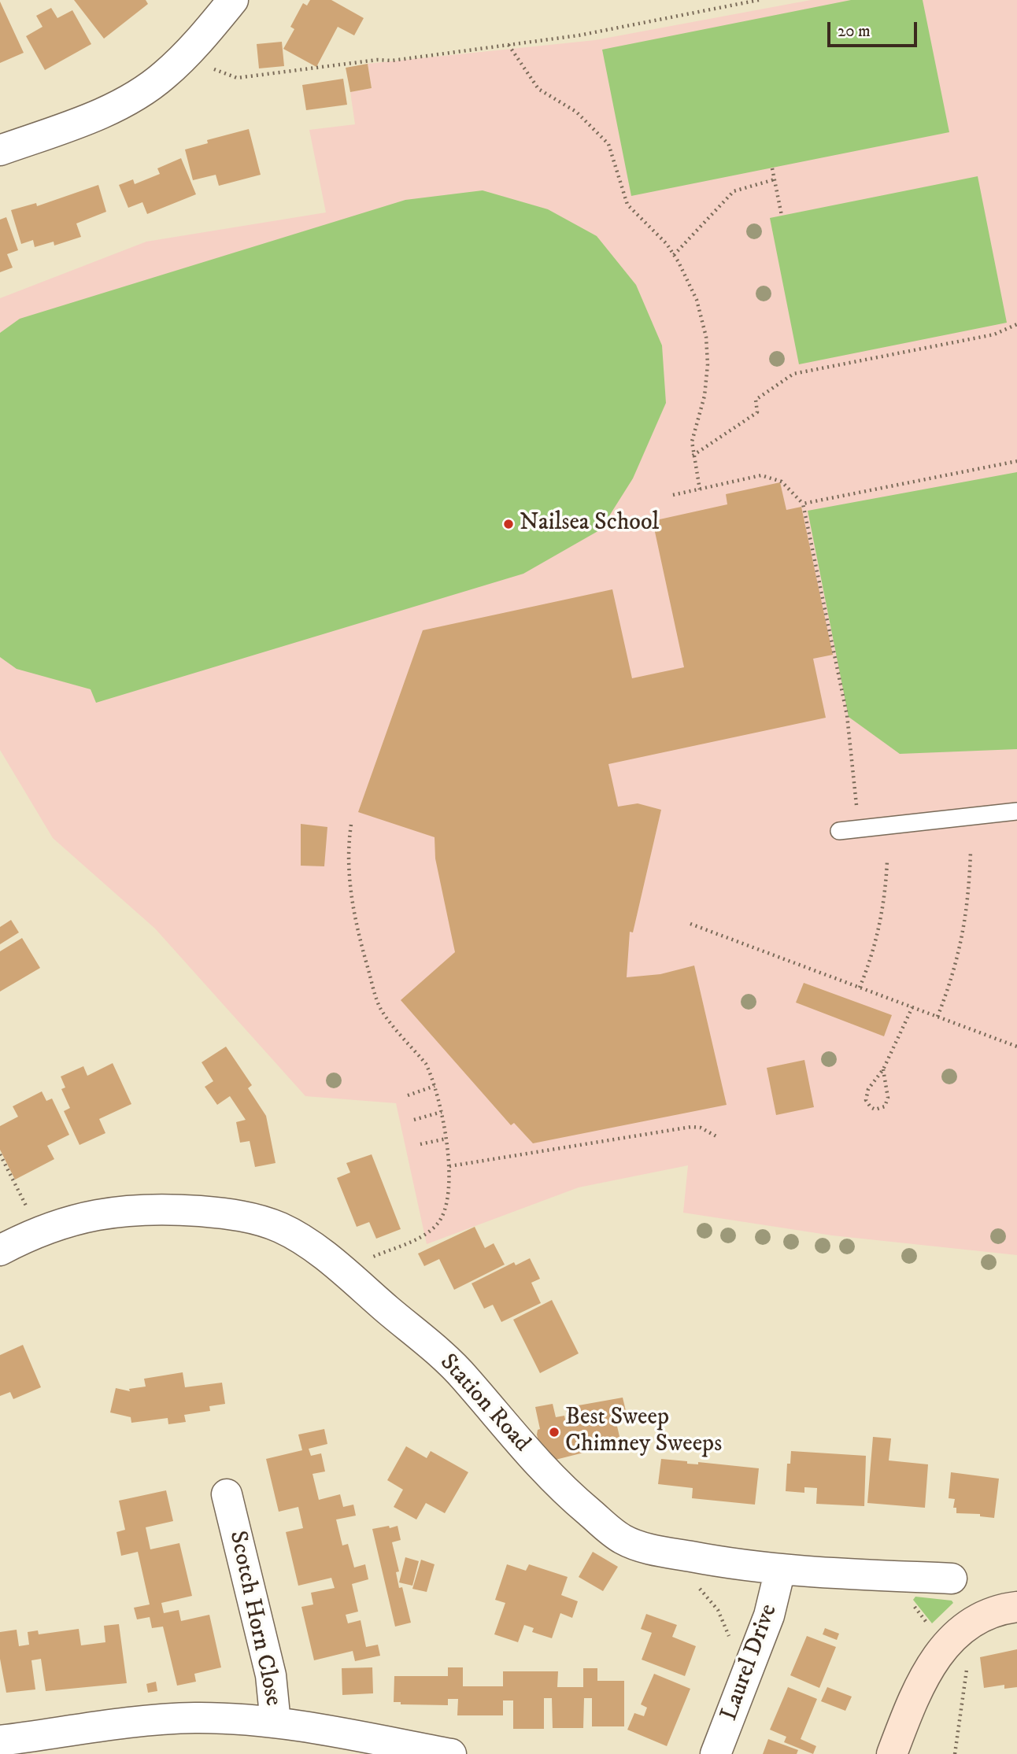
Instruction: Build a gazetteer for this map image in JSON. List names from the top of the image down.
{
  "streets": {
    "street": ["Station Road", "Scotch Horn Close", "Laurel Drive"]
  },
  "crossings": [
    ["Station Road", "Laurel Drive"]
  ],
  "places": ["Nailsea School", "Best Sweep Chimney Sweeps"],
  "scale_bar": "20 m"
}
